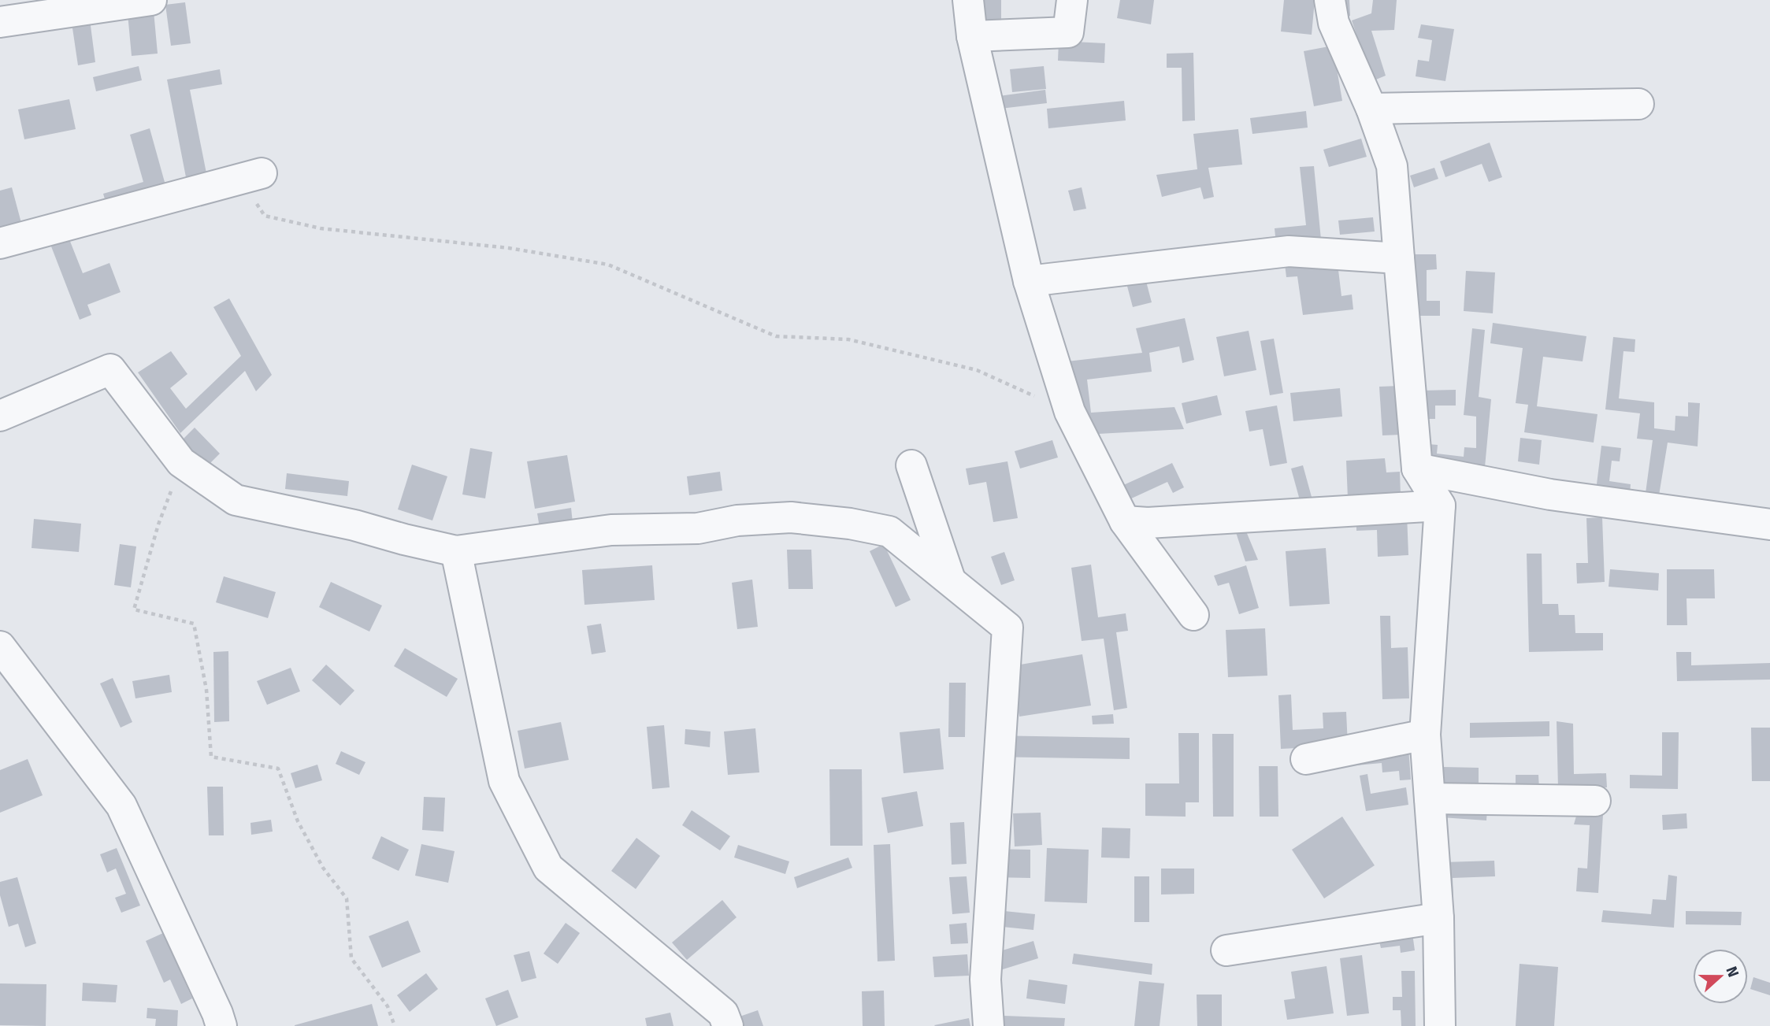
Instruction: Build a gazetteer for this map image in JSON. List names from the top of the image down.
{
  "north": "right"
}
